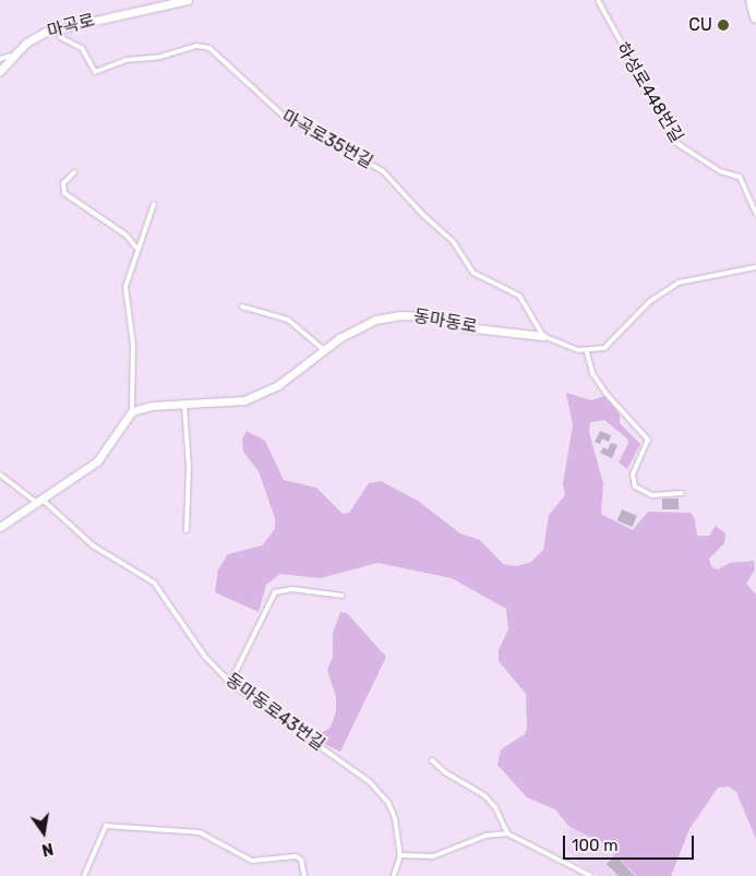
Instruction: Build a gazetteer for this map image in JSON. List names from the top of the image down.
{
  "streets": {
    "street": ["마곡로", "동마동로"],
    "lane": ["하성로448번길", "마곡로35번길", "동마동로43번길"]
  },
  "crossings": [
    ["마곡로", "마곡로35번길"],
    ["마곡로35번길", "동마동로"]
  ],
  "places": ["CU"],
  "scale_bar": "100 m",
  "north": "bottom"
}
